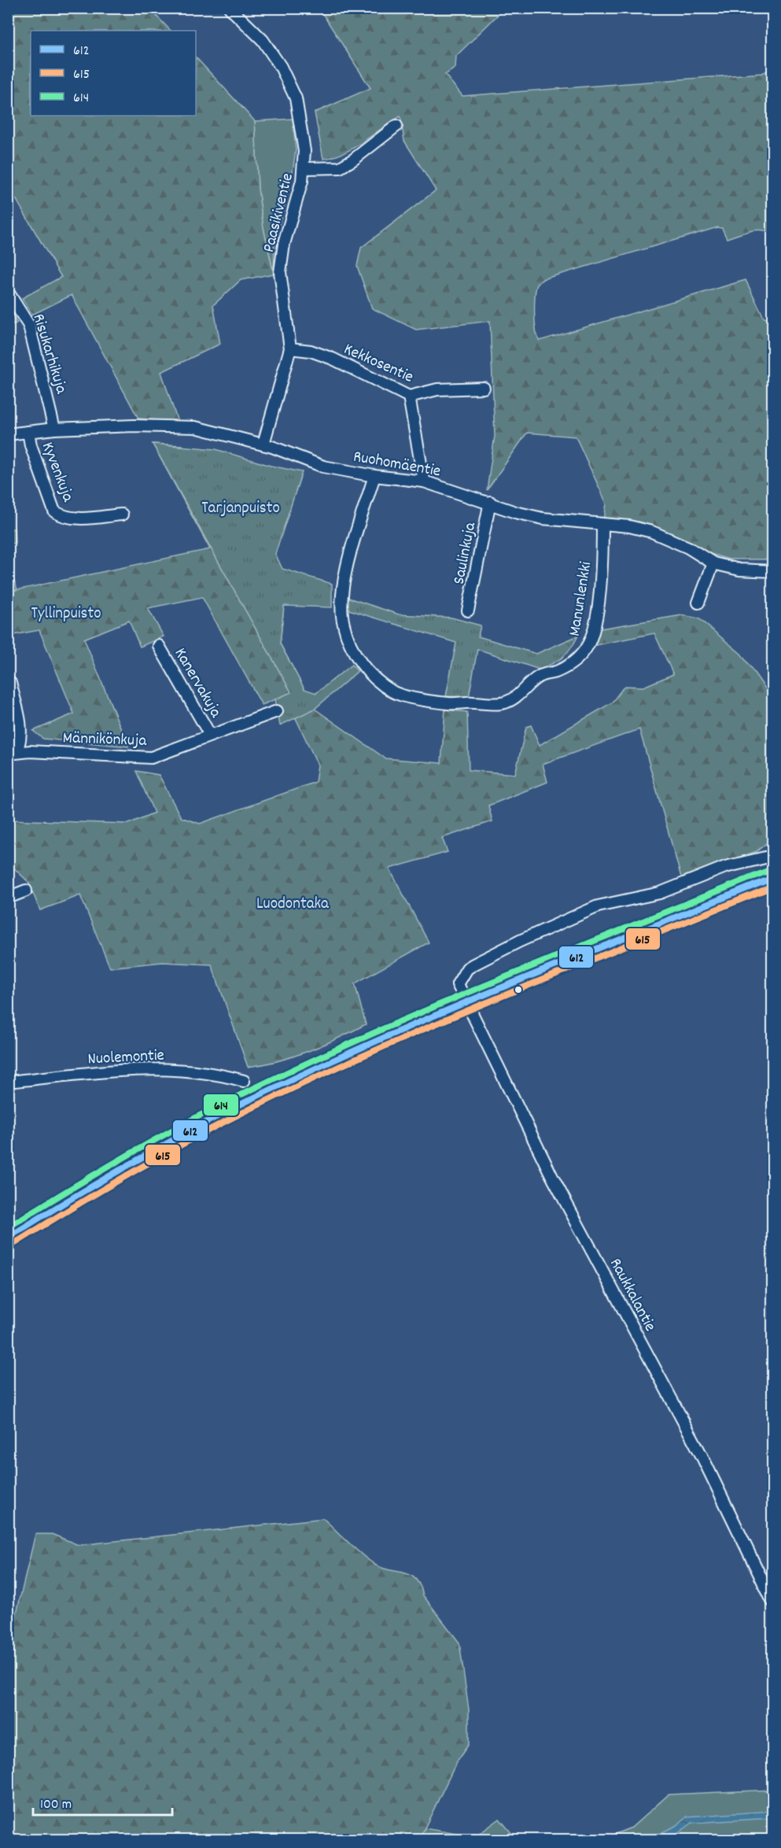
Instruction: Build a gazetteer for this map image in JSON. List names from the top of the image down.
{
  "streets": {
    "street": [
      "Paasikiventie",
      "Risukarhikuja",
      "Kekkosentie",
      "Ruohomäentie",
      "Kyvenkuja",
      "Saulinkuja",
      "Manunlenkki",
      "Kanervakuja",
      "Männikönkuja",
      "Nuolemontie",
      "Raukkalantie"
    ]
  },
  "crossings": [
    ["Paasikiventie", "Kekkosentie"],
    ["Paasikiventie", "Ruohomäentie"],
    ["Risukarhikuja", "Ruohomäentie"],
    ["Ruohomäentie", "Kyvenkuja"],
    ["Ruohomäentie", "Saulinkuja"],
    ["Ruohomäentie", "Manunlenkki"],
    ["Kanervakuja", "Männikönkuja"]
  ],
  "parks": ["Tarjanpuisto", "Tyllinpuisto", "Luodontaka"],
  "lines": ["transit line 614", "transit line 612", "transit line 615"],
  "legend": ["612", "615", "614"],
  "scale_bar": "100 m"
}
